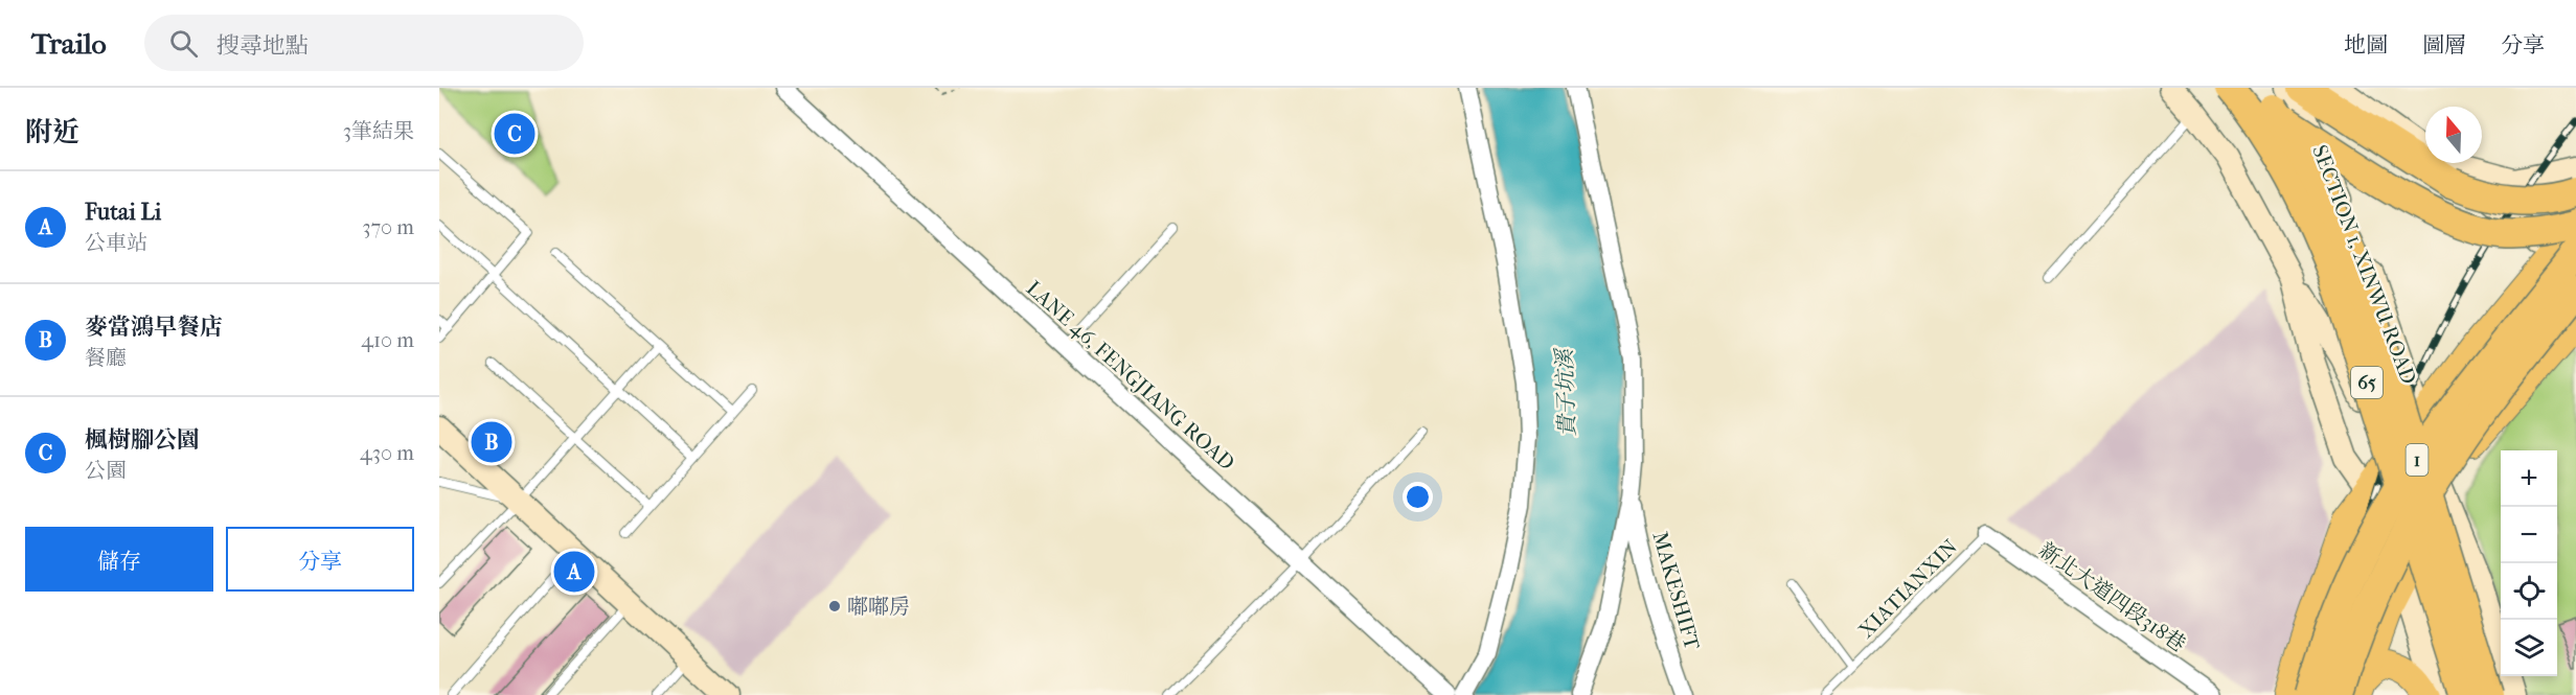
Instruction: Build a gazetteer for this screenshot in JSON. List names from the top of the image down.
{
  "streets": {
    "highway": ["65", "1"],
    "main road": ["SECTION 1, XINWU ROAD"],
    "street": ["LANE 46, FENGJIANG ROAD", "MAKESHIFT", "新北大道四段318巷"],
    "lane": ["XIATIANXIN"]
  },
  "crossings": [
    ["SECTION 1, XINWU ROAD", "1"],
    ["XIATIANXIN", "新北大道四段318巷"]
  ],
  "water": ["貴子坑溪"],
  "places": ["嘟嘟房"],
  "north": "top",
  "page": {
    "header": "Trailo",
    "search": "搜尋地點",
    "nav": ["地圖", "圖層", "分享"],
    "heading": ["附近", "3筆結果"],
    "pins": ["C", "B", "A"],
    "list": [
      {
        "mark": "A",
        "name": "Futai Li",
        "note": "公車站",
        "value": "370 m"
      },
      {
        "mark": "B",
        "name": "麥當鴻早餐店",
        "note": "餐廳",
        "value": "410 m"
      },
      {
        "mark": "C",
        "name": "楓樹腳公園",
        "note": "公園",
        "value": "430 m"
      }
    ],
    "map_buttons": ["+", "−"],
    "buttons": ["儲存", "分享"]
  }
}
